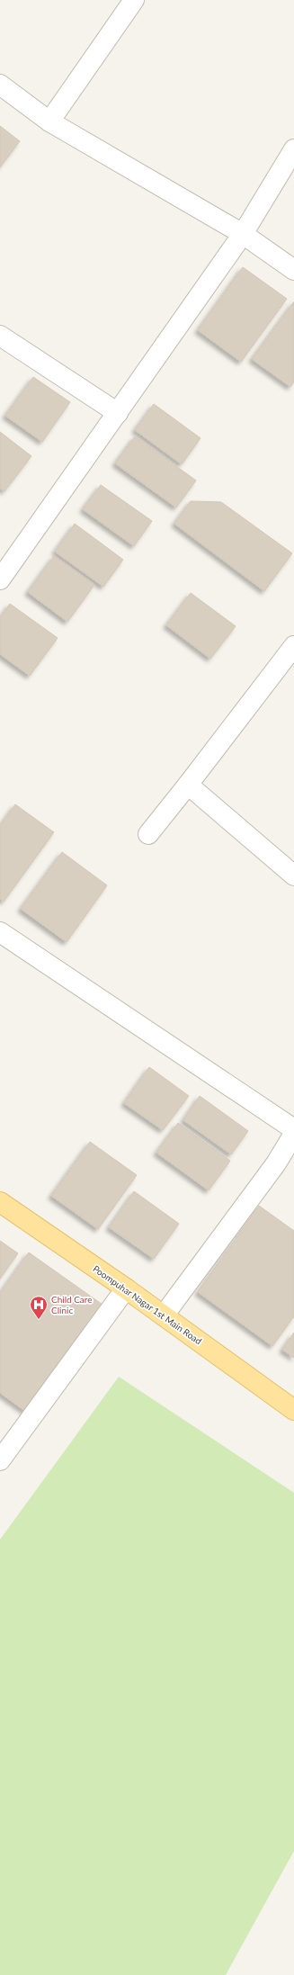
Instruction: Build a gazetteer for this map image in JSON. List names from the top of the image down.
{
  "streets": {
    "main road": ["Poompuhar Nagar 1st Main Road"]
  },
  "places": {
    "hospital": ["Child Care Clinic"]
  }
}
